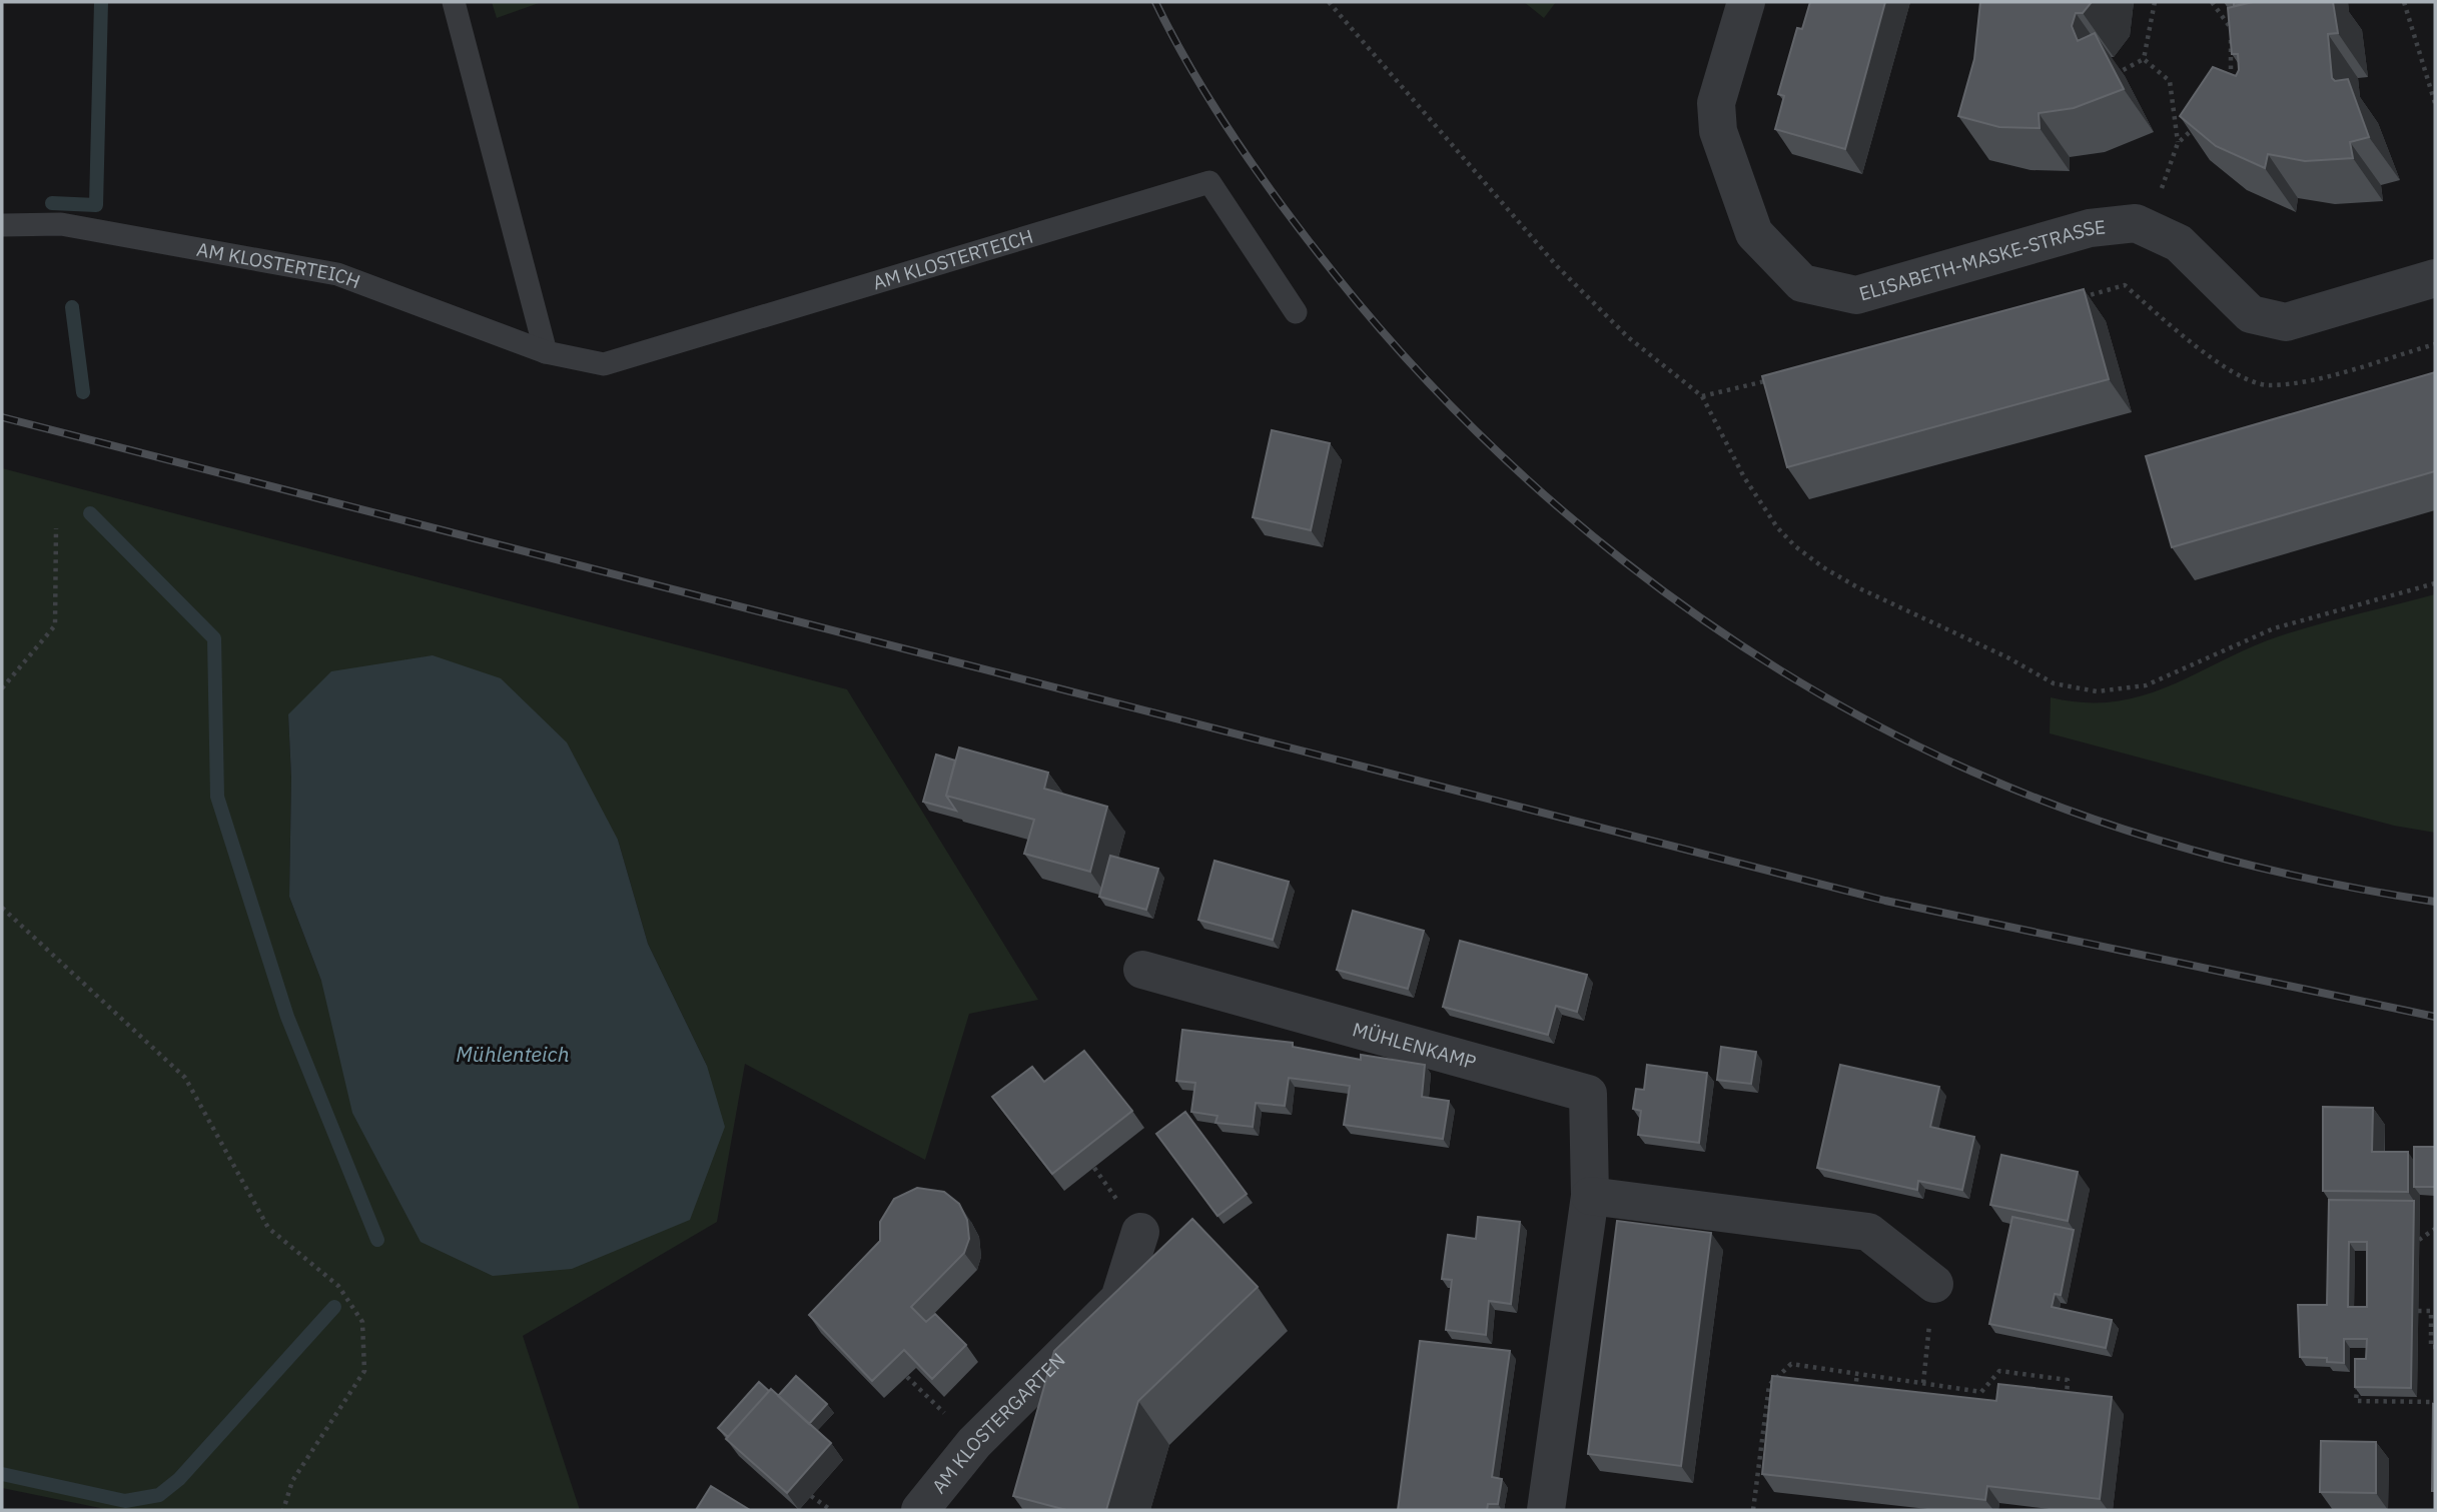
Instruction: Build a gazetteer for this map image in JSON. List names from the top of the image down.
{
  "streets": {
    "street": ["ELISABETH-MASKE-STRASSE", "MÜHLENKAMP", "AM KLOSTERGARTEN"],
    "lane": ["AM KLOSTERTEICH"]
  },
  "water": ["Mühlenteich"]
}
